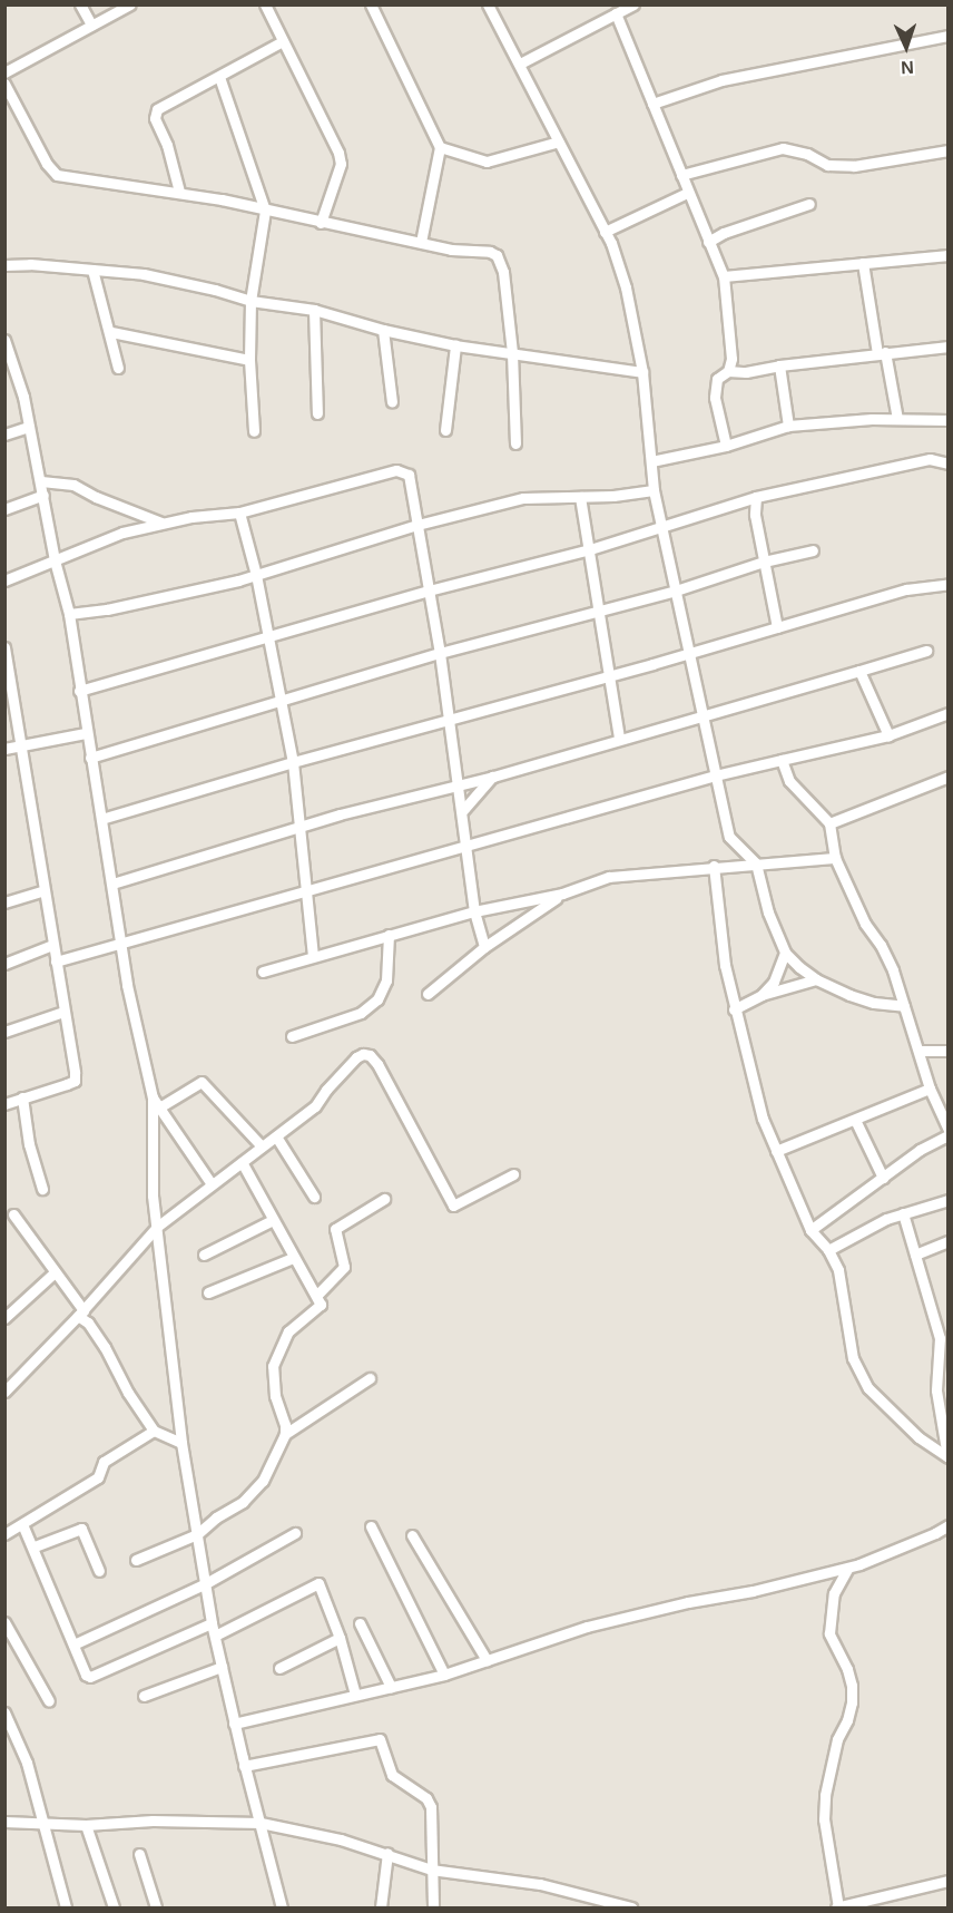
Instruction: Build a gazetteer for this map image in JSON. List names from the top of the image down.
{
  "north": "bottom"
}
